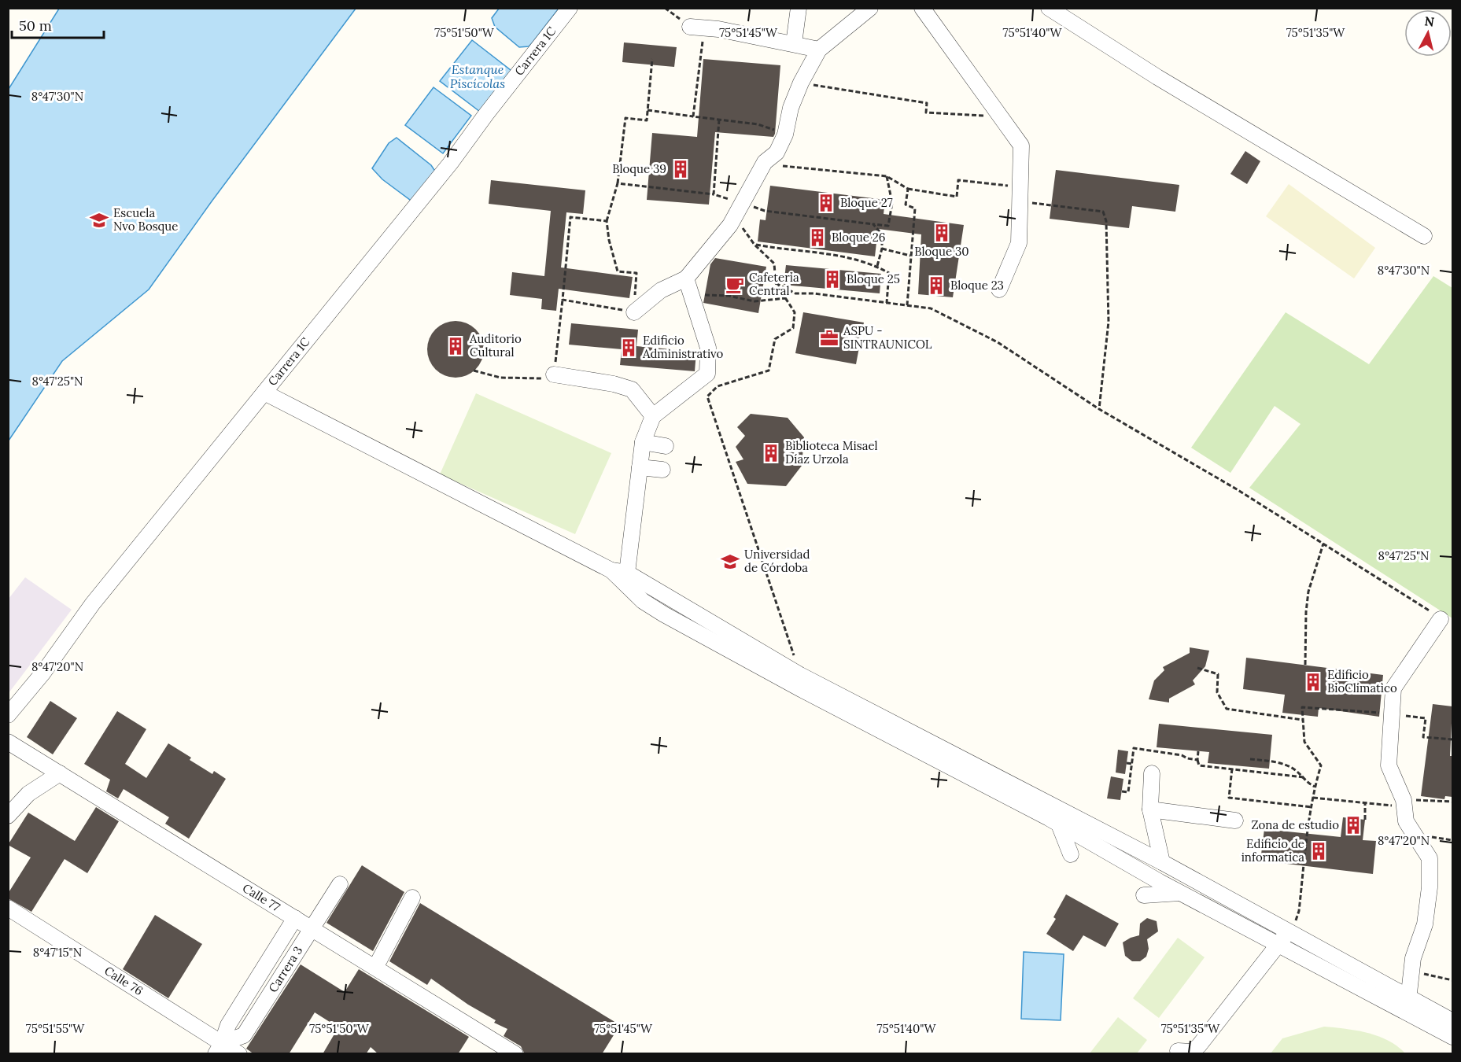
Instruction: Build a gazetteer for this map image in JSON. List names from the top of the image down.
{
  "streets": {
    "street": [
      "Carrera 1C",
      "Calle 77",
      "Carrera 3",
      "Calle 76"
    ]
  },
  "crossings": [
    ["Calle 77", "Carrera 3"],
    ["Carrera 3", "Calle 76"]
  ],
  "water": ["Estanque Piscícolas"],
  "places": {
    "building": [
      "Bloque 39",
      "Bloque 27",
      "Bloque 30",
      "Bloque 26",
      "Bloque 25",
      "Bloque 23",
      "Auditorio Cultural",
      "Edificio Administrativo",
      "Biblioteca Misael Díaz Urzola",
      "Edificio BioClimatico",
      "Zona de estudio",
      "Edificio de informatica"
    ],
    "school or university": ["Escuela Nvo Bosque", "Universidad de Córdoba"],
    "cafe": ["Cafeteria Central"],
    "office": ["ASPU - SINTRAUNICOL"]
  },
  "scale_bar": "50 m",
  "north": "top",
  "coordinates": [
    "75°51'50\"W",
    "75°51'45\"W",
    "75°51'40\"W",
    "75°51'35\"W",
    "8°47'30\"N",
    "8°47'25\"N",
    "8°47'20\"N",
    "8°47'15\"N",
    "75°51'55\"W"
  ]
}
